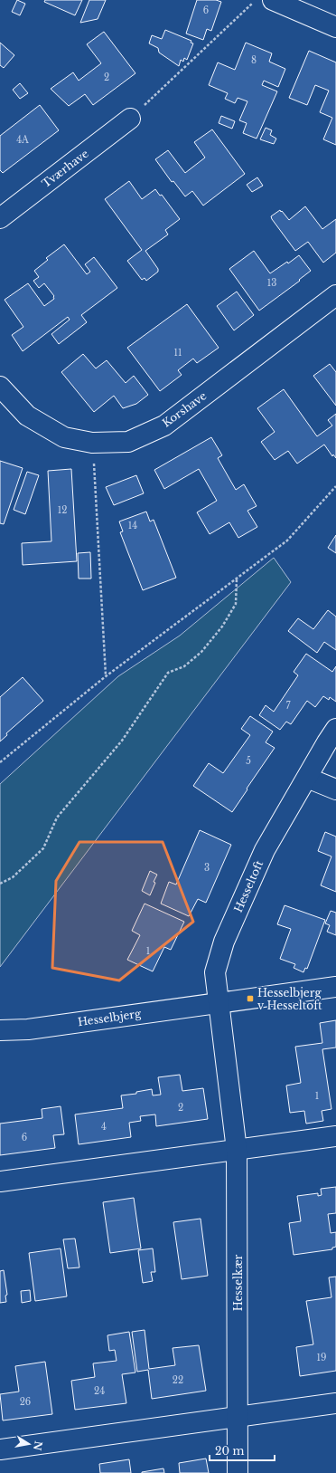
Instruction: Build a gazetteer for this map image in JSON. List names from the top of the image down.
{
  "streets": {
    "street": [
      "Tværhave",
      "Korshave",
      "Hesseltoft",
      "Hesselbjerg",
      "Hesselkær"
    ]
  },
  "crossings": [
    ["Hesseltoft", "Hesselbjerg"],
    ["Hesseltoft", "Hesselkær"],
    ["Hesselbjerg", "Hesselkær"]
  ],
  "places": {
    "transit": ["Hesselbjerg v Hesseltoft"]
  },
  "house_numbers": [
    "6",
    "8",
    "2",
    "4A",
    "13",
    "11",
    "12",
    "14",
    "7",
    "5",
    "3",
    "1",
    "1",
    "2",
    "4",
    "6",
    "19",
    "22",
    "24",
    "26"
  ],
  "scale_bar": "20 m",
  "north": "right"
}
